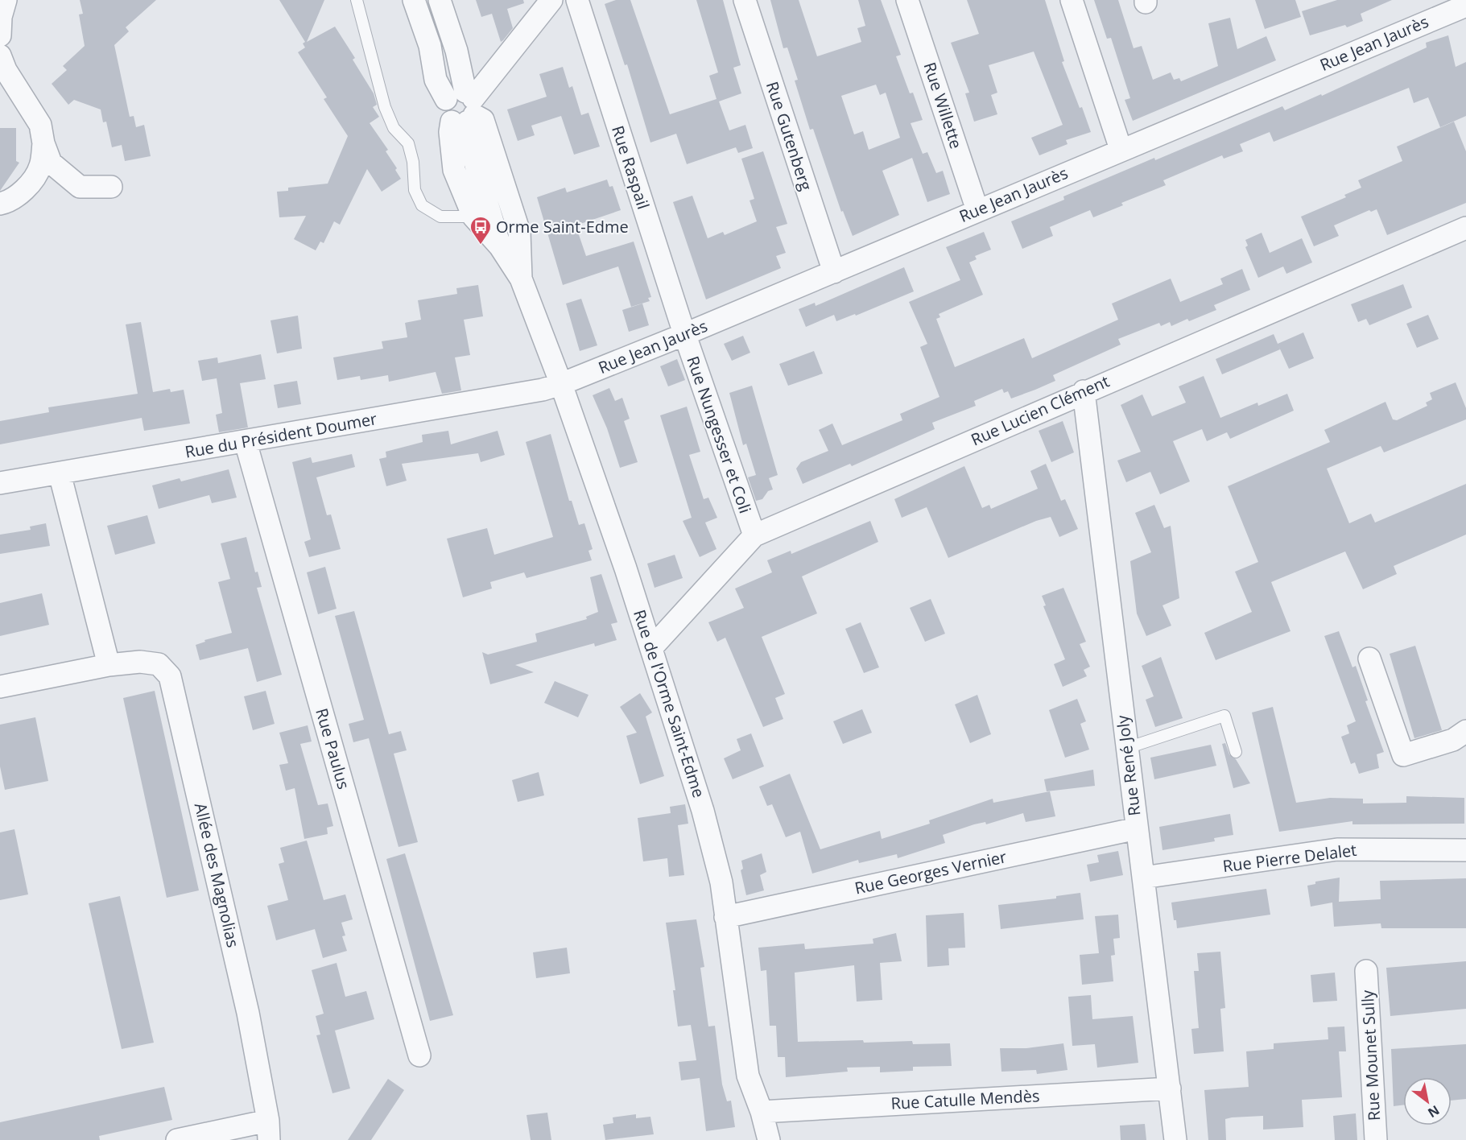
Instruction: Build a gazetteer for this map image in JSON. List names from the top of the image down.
{
  "streets": {
    "street": [
      "Rue Jean Jaurès",
      "Rue Willette",
      "Rue Gutenberg",
      "Rue Raspail",
      "Rue Lucien Clément",
      "Rue Nungesser et Coli",
      "Rue du Président Doumer",
      "Rue de l'Orme Saint-Edme",
      "Rue Paulus",
      "Rue René Joly",
      "Rue Pierre Delalet",
      "Rue Georges Vernier",
      "Allée des Magnolias",
      "Rue Mounet Sully",
      "Rue Catulle Mendès"
    ]
  },
  "crossings": [
    ["Rue Jean Jaurès", "Rue Willette"],
    ["Rue Jean Jaurès", "Rue Gutenberg"],
    ["Rue Jean Jaurès", "Rue Raspail"],
    ["Rue Jean Jaurès", "Rue Nungesser et Coli"],
    ["Rue Jean Jaurès", "Rue du Président Doumer"],
    ["Rue Jean Jaurès", "Rue de l'Orme Saint-Edme"],
    ["Rue Raspail", "Rue Nungesser et Coli"],
    ["Rue Lucien Clément", "Rue Nungesser et Coli"],
    ["Rue Lucien Clément", "Rue de l'Orme Saint-Edme"],
    ["Rue Lucien Clément", "Rue René Joly"],
    ["Rue du Président Doumer", "Rue de l'Orme Saint-Edme"],
    ["Rue du Président Doumer", "Rue Paulus"],
    ["Rue de l'Orme Saint-Edme", "Rue Georges Vernier"],
    ["Rue de l'Orme Saint-Edme", "Rue Catulle Mendès"],
    ["Rue René Joly", "Rue Pierre Delalet"],
    ["Rue René Joly", "Rue Georges Vernier"],
    ["Rue René Joly", "Rue Catulle Mendès"]
  ],
  "places": {
    "bus stop": ["Orme Saint-Edme"]
  },
  "north": "bottom right"
}
